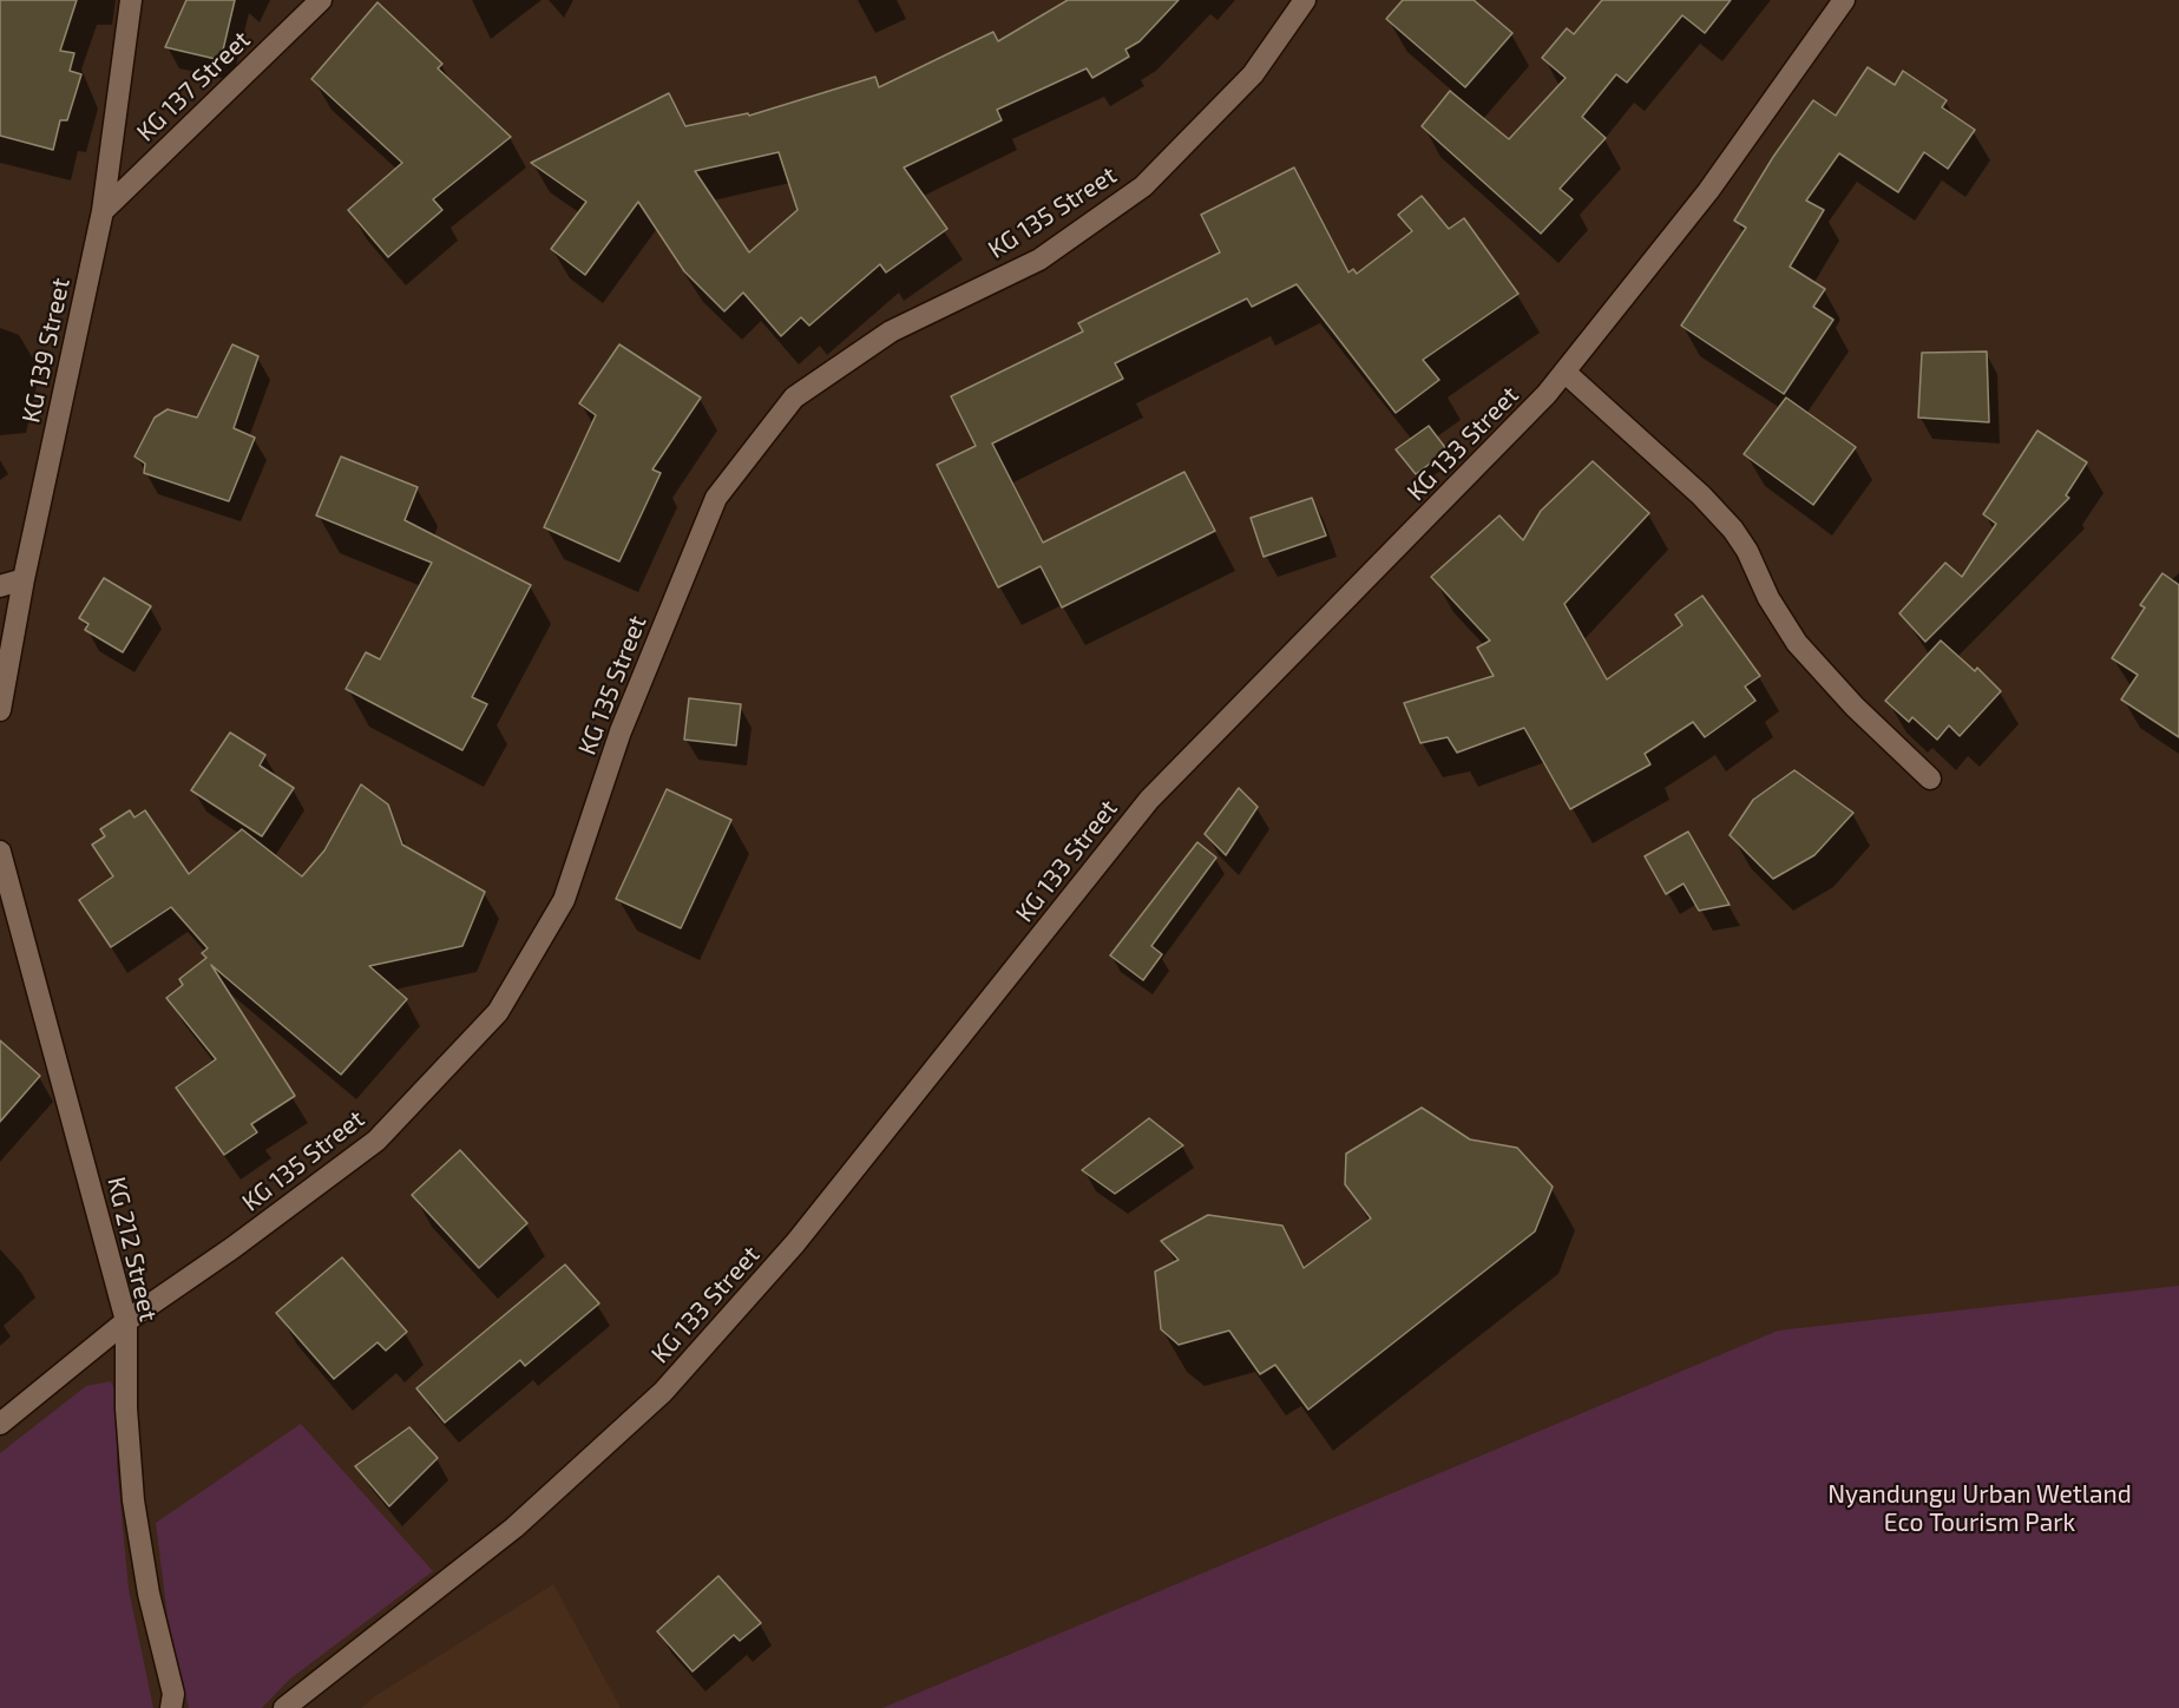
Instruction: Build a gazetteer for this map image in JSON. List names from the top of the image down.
{
  "streets": {
    "street": [
      "KG 137 Street",
      "KG 135 Street",
      "KG 139 Street",
      "KG 133 Street",
      "KG 212 Street"
    ]
  },
  "crossings": [
    ["KG 137 Street", "KG 139 Street"],
    ["KG 135 Street", "KG 212 Street"]
  ],
  "parks": ["Nyandungu Urban Wetland Eco Tourism Park"]
}
